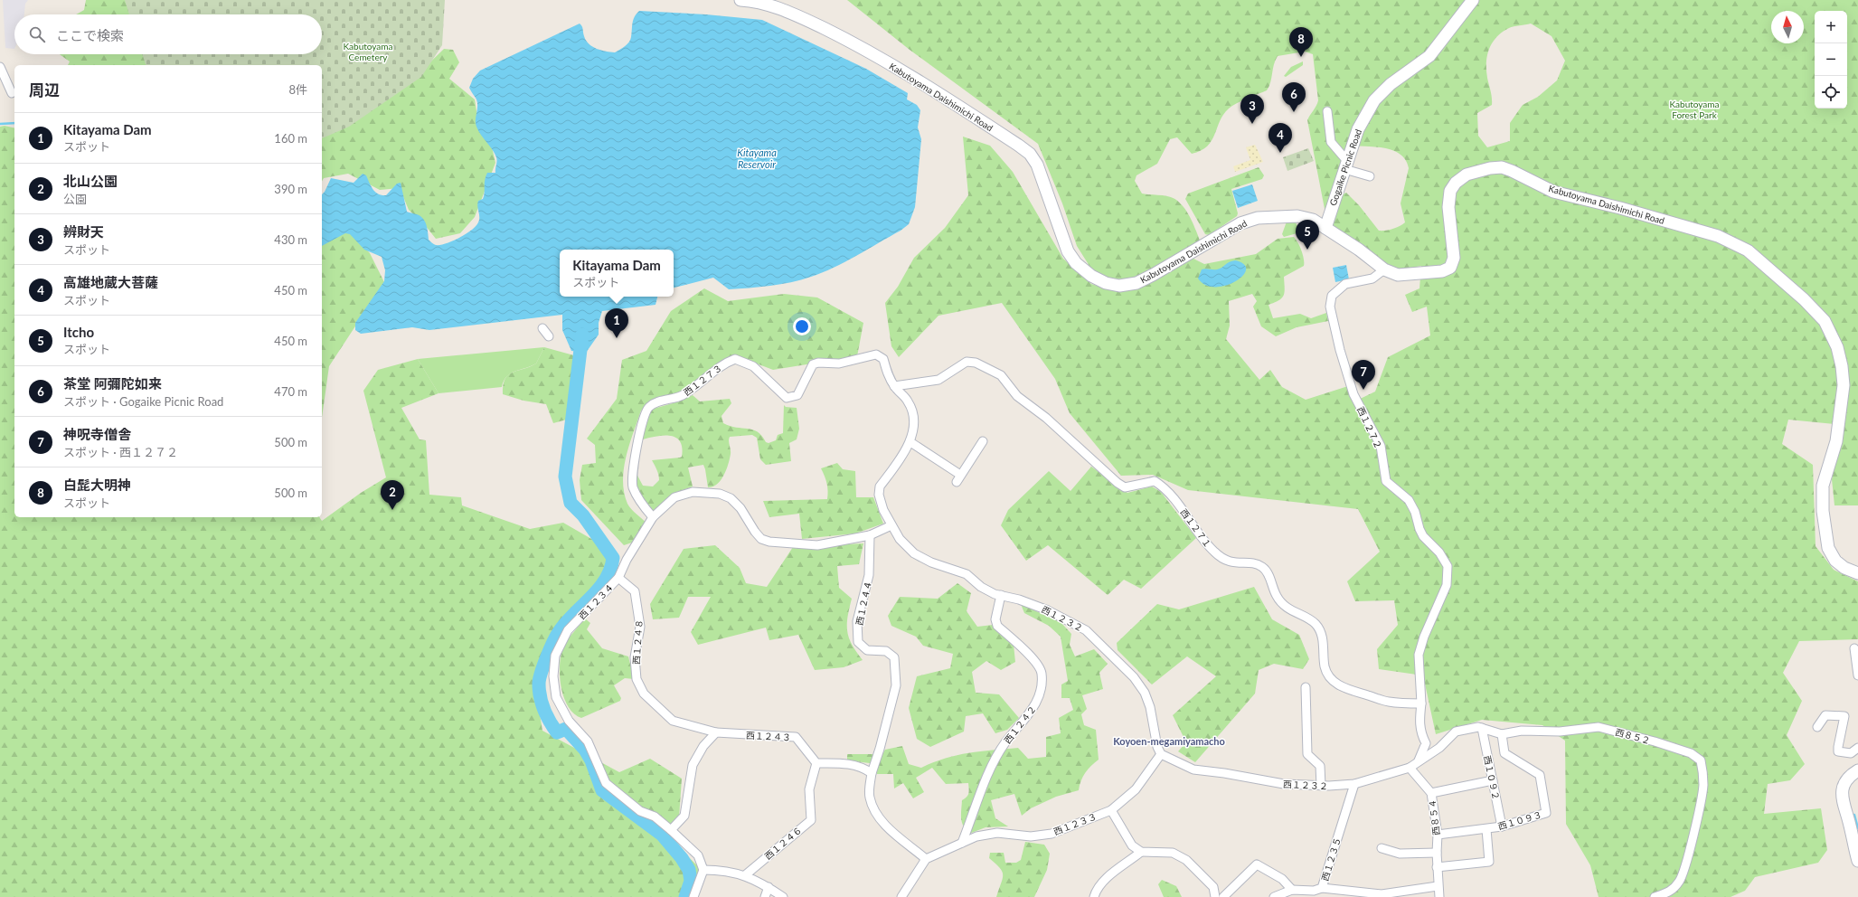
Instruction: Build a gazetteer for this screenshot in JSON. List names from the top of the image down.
{
  "streets": {
    "street": [
      "Kabutoyama Daishimichi Road",
      "Gogaike Picnic Road",
      "西１２７３",
      "西１２７２",
      "西１２７１",
      "西１２３４",
      "西１２４４",
      "西１２３２",
      "西１２４８",
      "西１２４２",
      "西１２４３",
      "西８５２",
      "西１０９２",
      "西８５４",
      "西１０９３",
      "西１２３３",
      "西１２４６",
      "西１２３５"
    ]
  },
  "crossings": [
    ["Kabutoyama Daishimichi Road", "Gogaike Picnic Road"],
    ["Kabutoyama Daishimichi Road", "西１２７２"],
    ["西１２７３", "西１２３４"],
    ["西１２７３", "西１２３２"],
    ["西１２７２", "西１２７１"],
    ["西１２７１", "西１２３２"],
    ["西１２３４", "西１２４４"],
    ["西１２３４", "西１２３２"],
    ["西１２３４", "西１２４８"],
    ["西１２３２", "西１２４２"],
    ["西１２３２", "西８５２"],
    ["西１２３２", "西８５４"],
    ["西１２３２", "西１２３３"],
    ["西１２３２", "西１２３５"],
    ["西１２４８", "西１２４３"],
    ["西１２４２", "西１２３３"],
    ["西１２４３", "西１２４６"],
    ["西８５２", "西１０９２"],
    ["西８５２", "西８５４"],
    ["西８５２", "西１０９３"],
    ["西１０９２", "西１０９３"],
    ["西８５４", "西１０９３"]
  ],
  "districts": ["Koyoen-megamiyamacho"],
  "water": ["Kitayama Reservoir"],
  "parks": ["Kabutoyama Cemetery", "Kabutoyama Forest Park"],
  "north": "top",
  "page": {
    "map_buttons": ["+", "−"],
    "search": "ここで検索",
    "pins": [
      "8",
      "6",
      "3",
      "4",
      "5",
      "1",
      "7",
      "2"
    ],
    "heading": ["周辺", "8件"],
    "list": [
      {
        "mark": "1",
        "name": "Kitayama Dam",
        "note": "スポット",
        "value": "160 m"
      },
      {
        "mark": "2",
        "name": "北山公園",
        "note": "公園",
        "value": "390 m"
      },
      {
        "mark": "3",
        "name": "辨財天",
        "note": "スポット",
        "value": "430 m"
      },
      {
        "mark": "4",
        "name": "高雄地蔵大菩薩",
        "note": "スポット",
        "value": "450 m"
      },
      {
        "mark": "5",
        "name": "Itcho",
        "note": "スポット",
        "value": "450 m"
      },
      {
        "mark": "6",
        "name": "茶堂 阿彌陀如来",
        "note": "スポット · Gogaike Picnic Road",
        "value": "470 m"
      },
      {
        "mark": "7",
        "name": "神呪寺僧舎",
        "note": "スポット · 西１２７２",
        "value": "500 m"
      },
      {
        "mark": "8",
        "name": "白髭大明神",
        "note": "スポット",
        "value": "500 m"
      }
    ],
    "popup": ["Kitayama Dam", "スポット"]
  }
}
